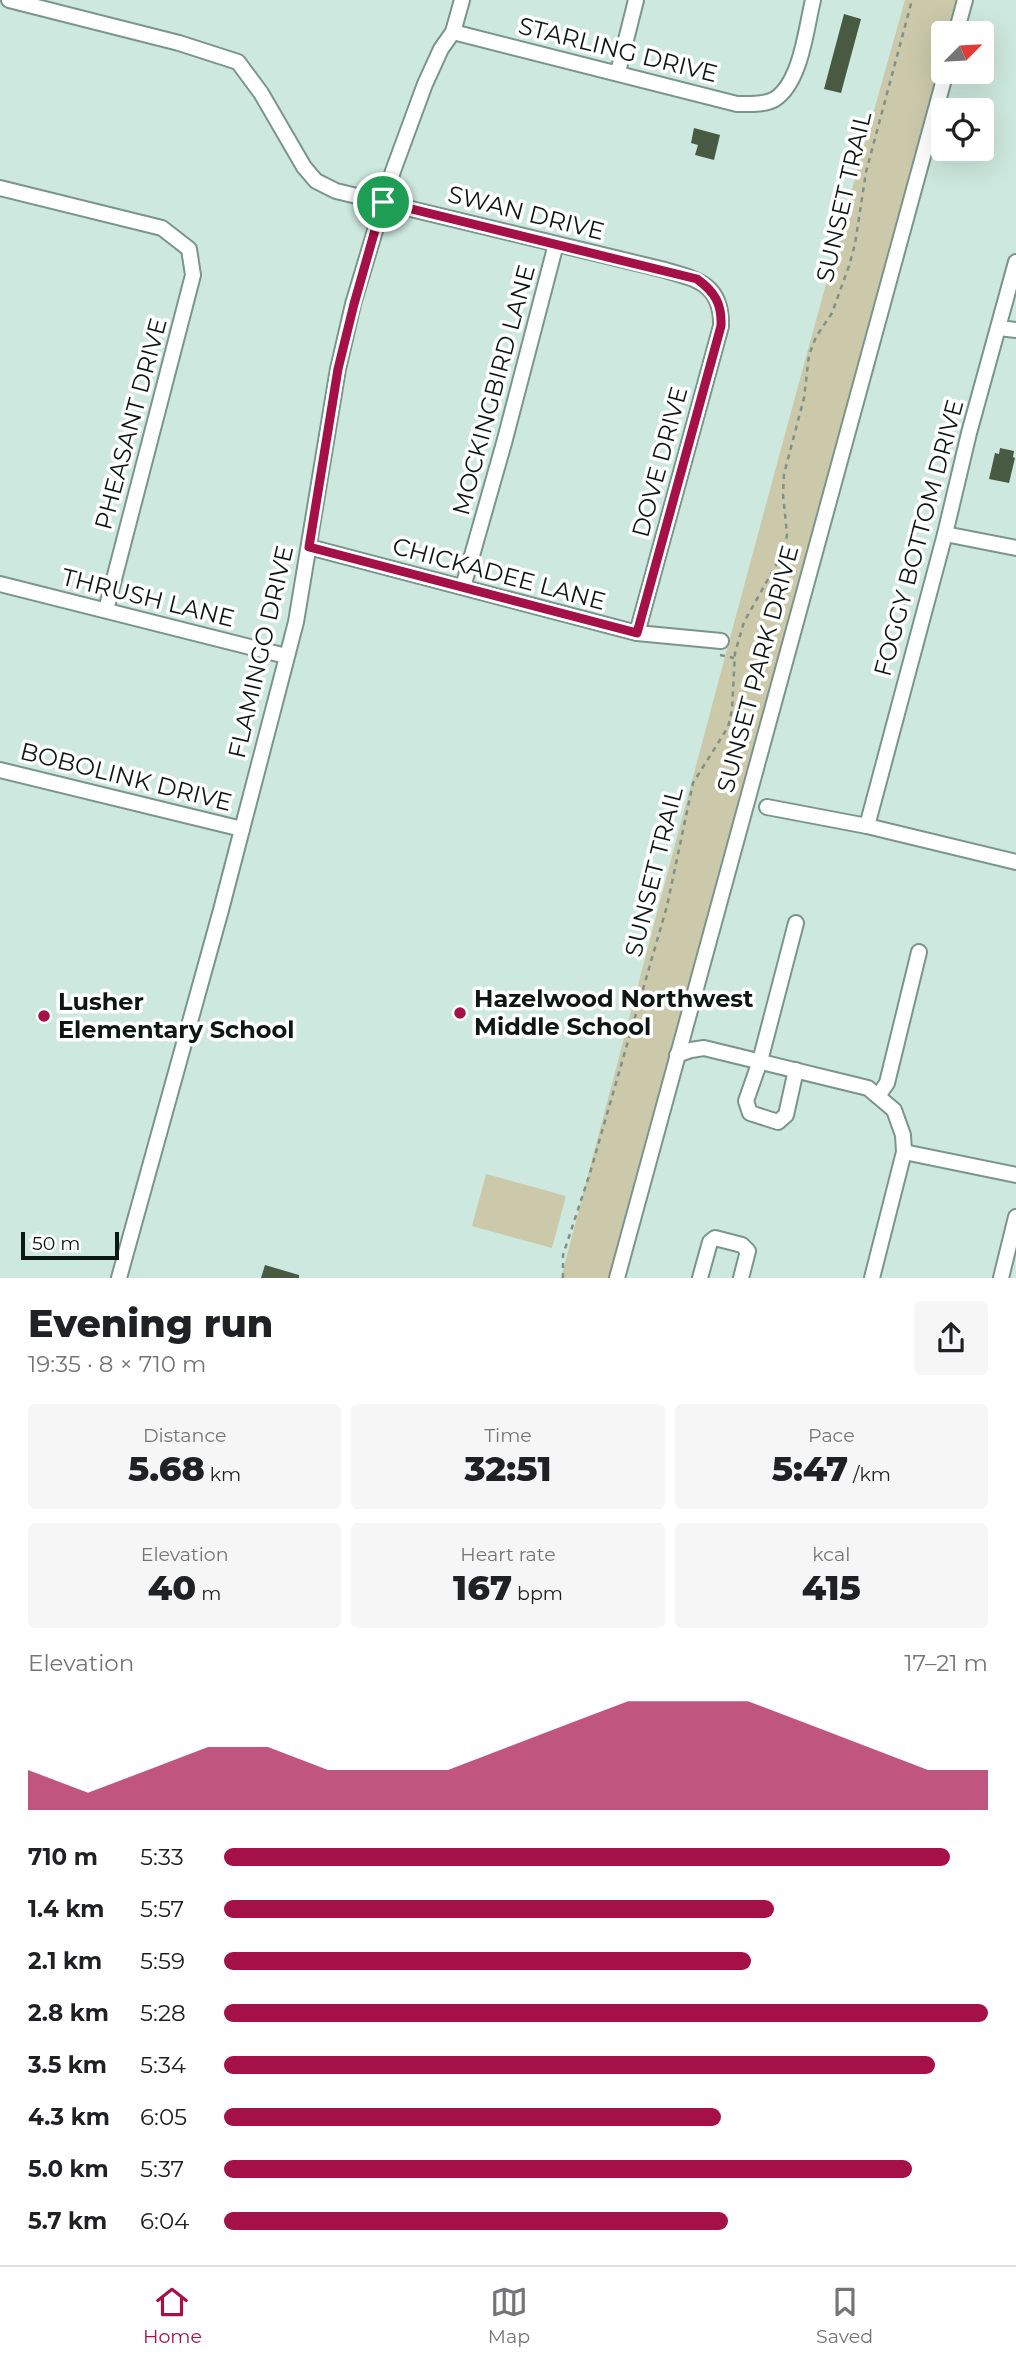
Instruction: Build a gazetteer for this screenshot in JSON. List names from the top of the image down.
{
  "streets": {
    "street": [
      "STARLING DRIVE",
      "SWAN DRIVE",
      "MOCKINGBIRD LANE",
      "PHEASANT DRIVE",
      "DOVE DRIVE",
      "FOGGY BOTTOM DRIVE",
      "CHICKADEE LANE",
      "THRUSH LANE",
      "FLAMINGO DRIVE",
      "SUNSET PARK DRIVE",
      "BOBOLINK DRIVE"
    ],
    "path": ["SUNSET TRAIL"]
  },
  "crossings": [
    ["STARLING DRIVE", "FLAMINGO DRIVE"],
    ["SWAN DRIVE", "MOCKINGBIRD LANE"],
    ["SWAN DRIVE", "DOVE DRIVE"],
    ["SWAN DRIVE", "FLAMINGO DRIVE"],
    ["MOCKINGBIRD LANE", "CHICKADEE LANE"],
    ["PHEASANT DRIVE", "THRUSH LANE"],
    ["DOVE DRIVE", "CHICKADEE LANE"],
    ["CHICKADEE LANE", "FLAMINGO DRIVE"],
    ["THRUSH LANE", "FLAMINGO DRIVE"],
    ["FLAMINGO DRIVE", "BOBOLINK DRIVE"]
  ],
  "places": ["Hazelwood Northwest Middle School", "Lusher Elementary School"],
  "scale_bar": "50 m",
  "north": "top right",
  "page": {
    "scale": "50 m",
    "heading": ["Evening run", "19:35 · 8 × 710 m"],
    "stats": [
      ["Distance", "5.68 km"],
      ["Time", "32:51"],
      ["Pace", "5:47 /km"],
      ["Elevation", "40 m"],
      ["Heart rate", "167 bpm"],
      ["kcal", "415"]
    ],
    "chart": ["Elevation", "17–21 m"],
    "list": [
      {
        "name": "710 m",
        "note": "5:33"
      },
      {
        "name": "1.4 km",
        "note": "5:57"
      },
      {
        "name": "2.1 km",
        "note": "5:59"
      },
      {
        "name": "2.8 km",
        "note": "5:28"
      },
      {
        "name": "3.5 km",
        "note": "5:34"
      },
      {
        "name": "4.3 km",
        "note": "6:05"
      },
      {
        "name": "5.0 km",
        "note": "5:37"
      },
      {
        "name": "5.7 km",
        "note": "6:04"
      }
    ],
    "tabs": ["Home", "Map", "Saved"]
  }
}
